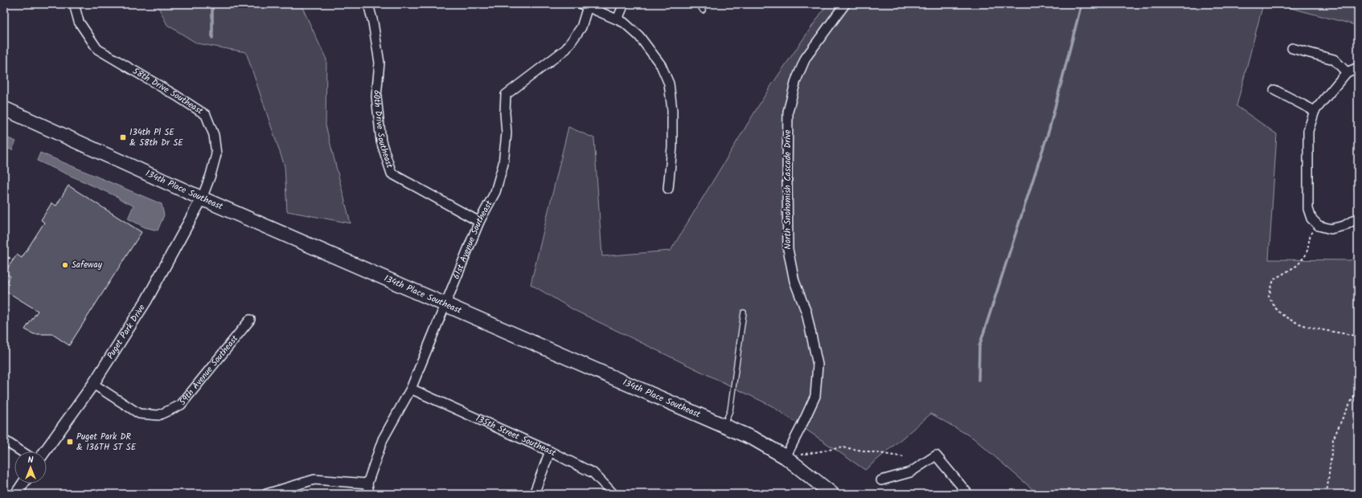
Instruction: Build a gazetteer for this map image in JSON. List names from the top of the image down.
{
  "streets": {
    "main road": ["134th Place Southeast"],
    "street": [
      "58th Drive Southeast",
      "60th Drive Southeast",
      "North Snohomish Cascade Drive",
      "61st Avenue Southeast",
      "Puget Park Drive",
      "59th Avenue Southeast",
      "135th Street Southeast"
    ]
  },
  "crossings": [
    ["58th Drive Southeast", "134th Place Southeast"],
    ["58th Drive Southeast", "Puget Park Drive"],
    ["60th Drive Southeast", "61st Avenue Southeast"],
    ["North Snohomish Cascade Drive", "134th Place Southeast"],
    ["134th Place Southeast", "61st Avenue Southeast"],
    ["134th Place Southeast", "Puget Park Drive"],
    ["61st Avenue Southeast", "135th Street Southeast"],
    ["Puget Park Drive", "59th Avenue Southeast"]
  ],
  "places": {
    "transit": ["134th Pl SE & 58th Dr SE", "Puget Park DR & 136TH ST SE"],
    "other": ["Safeway"]
  },
  "north": "top"
}
